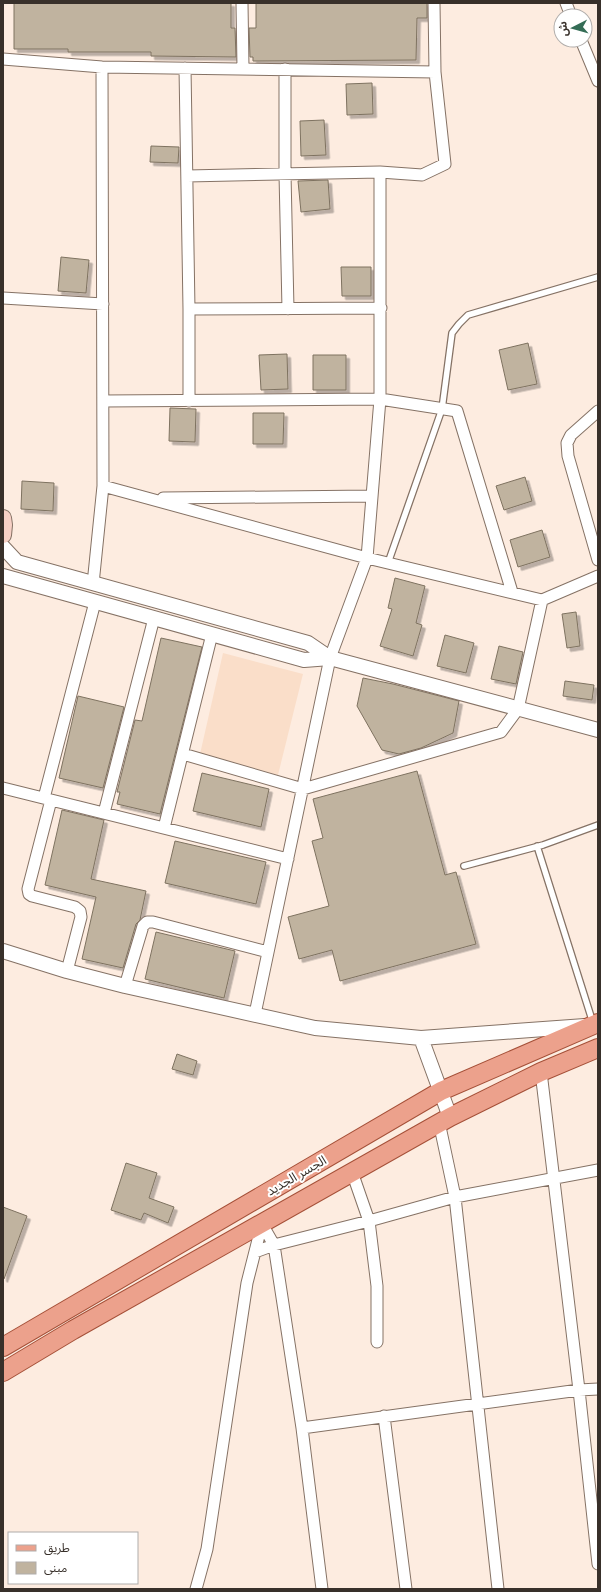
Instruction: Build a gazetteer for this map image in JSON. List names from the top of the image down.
{
  "streets": {
    "main road": ["الجسر الجديد"]
  },
  "legend": ["طريق", "مبنى"],
  "north": "left"
}
